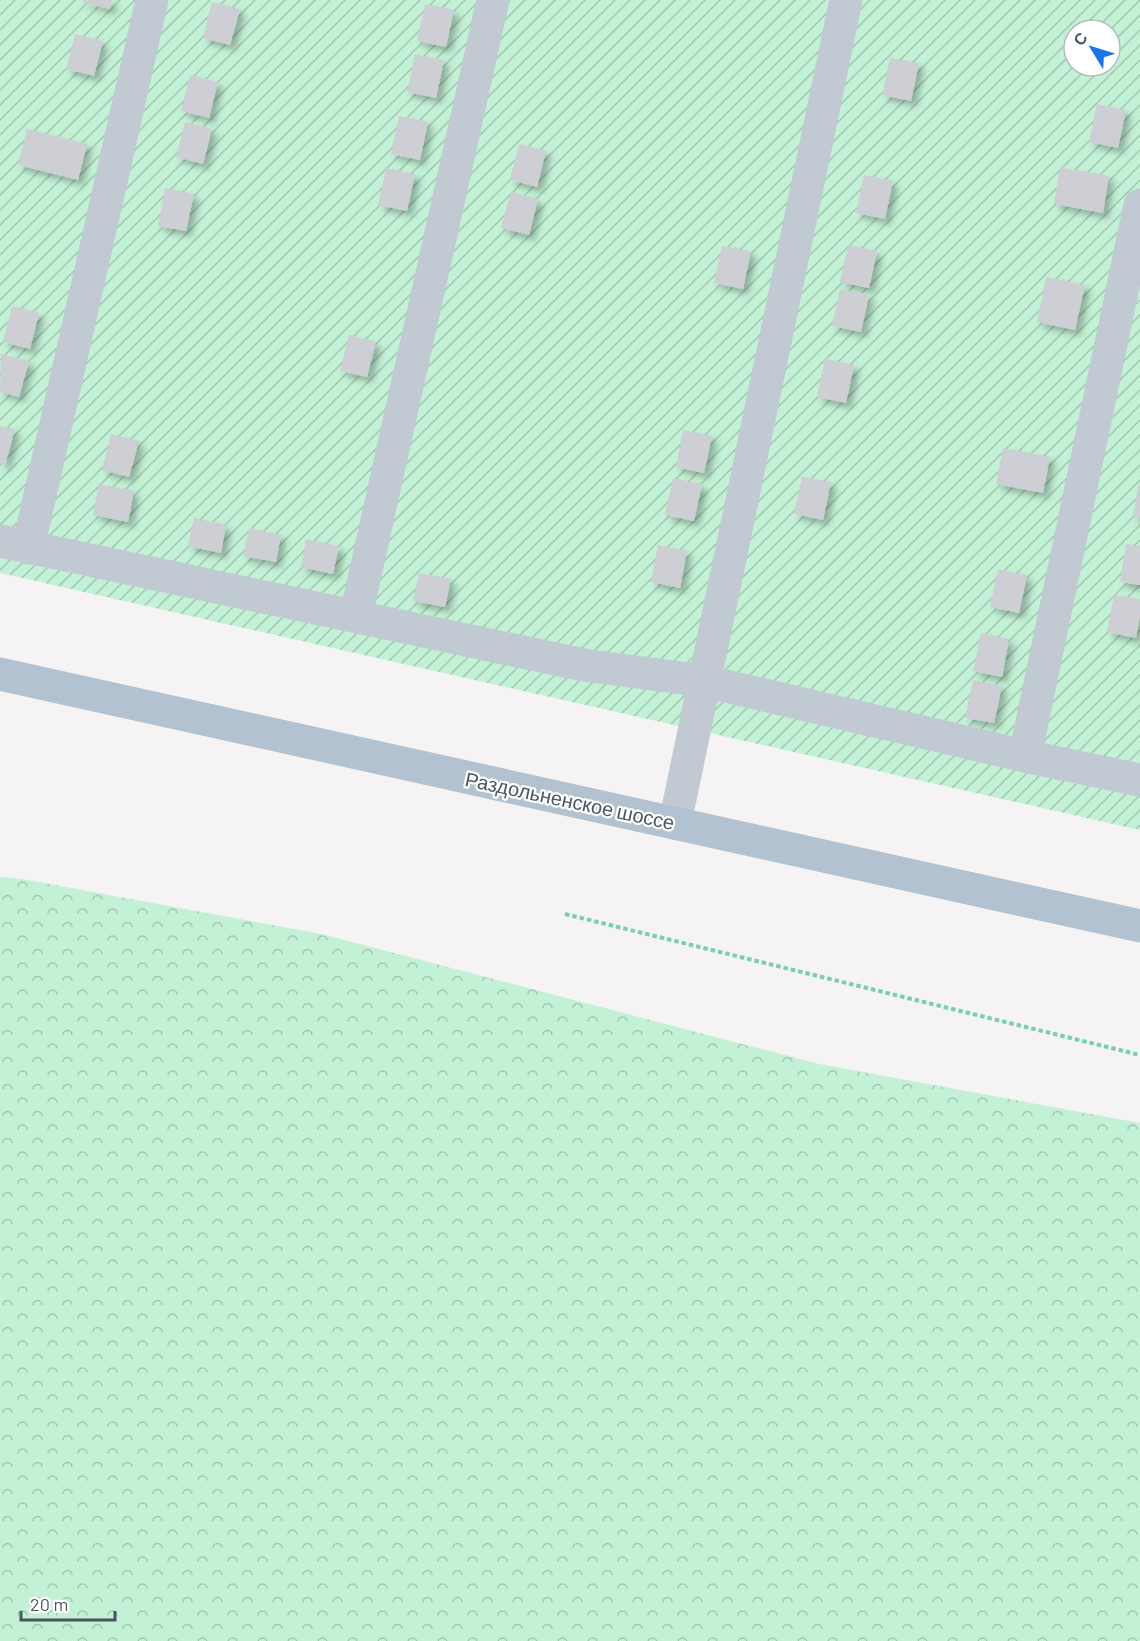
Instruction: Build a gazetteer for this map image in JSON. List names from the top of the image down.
{
  "streets": {
    "main road": ["Раздольненское шоссе"]
  },
  "scale_bar": "20 m",
  "north": "top left"
}
